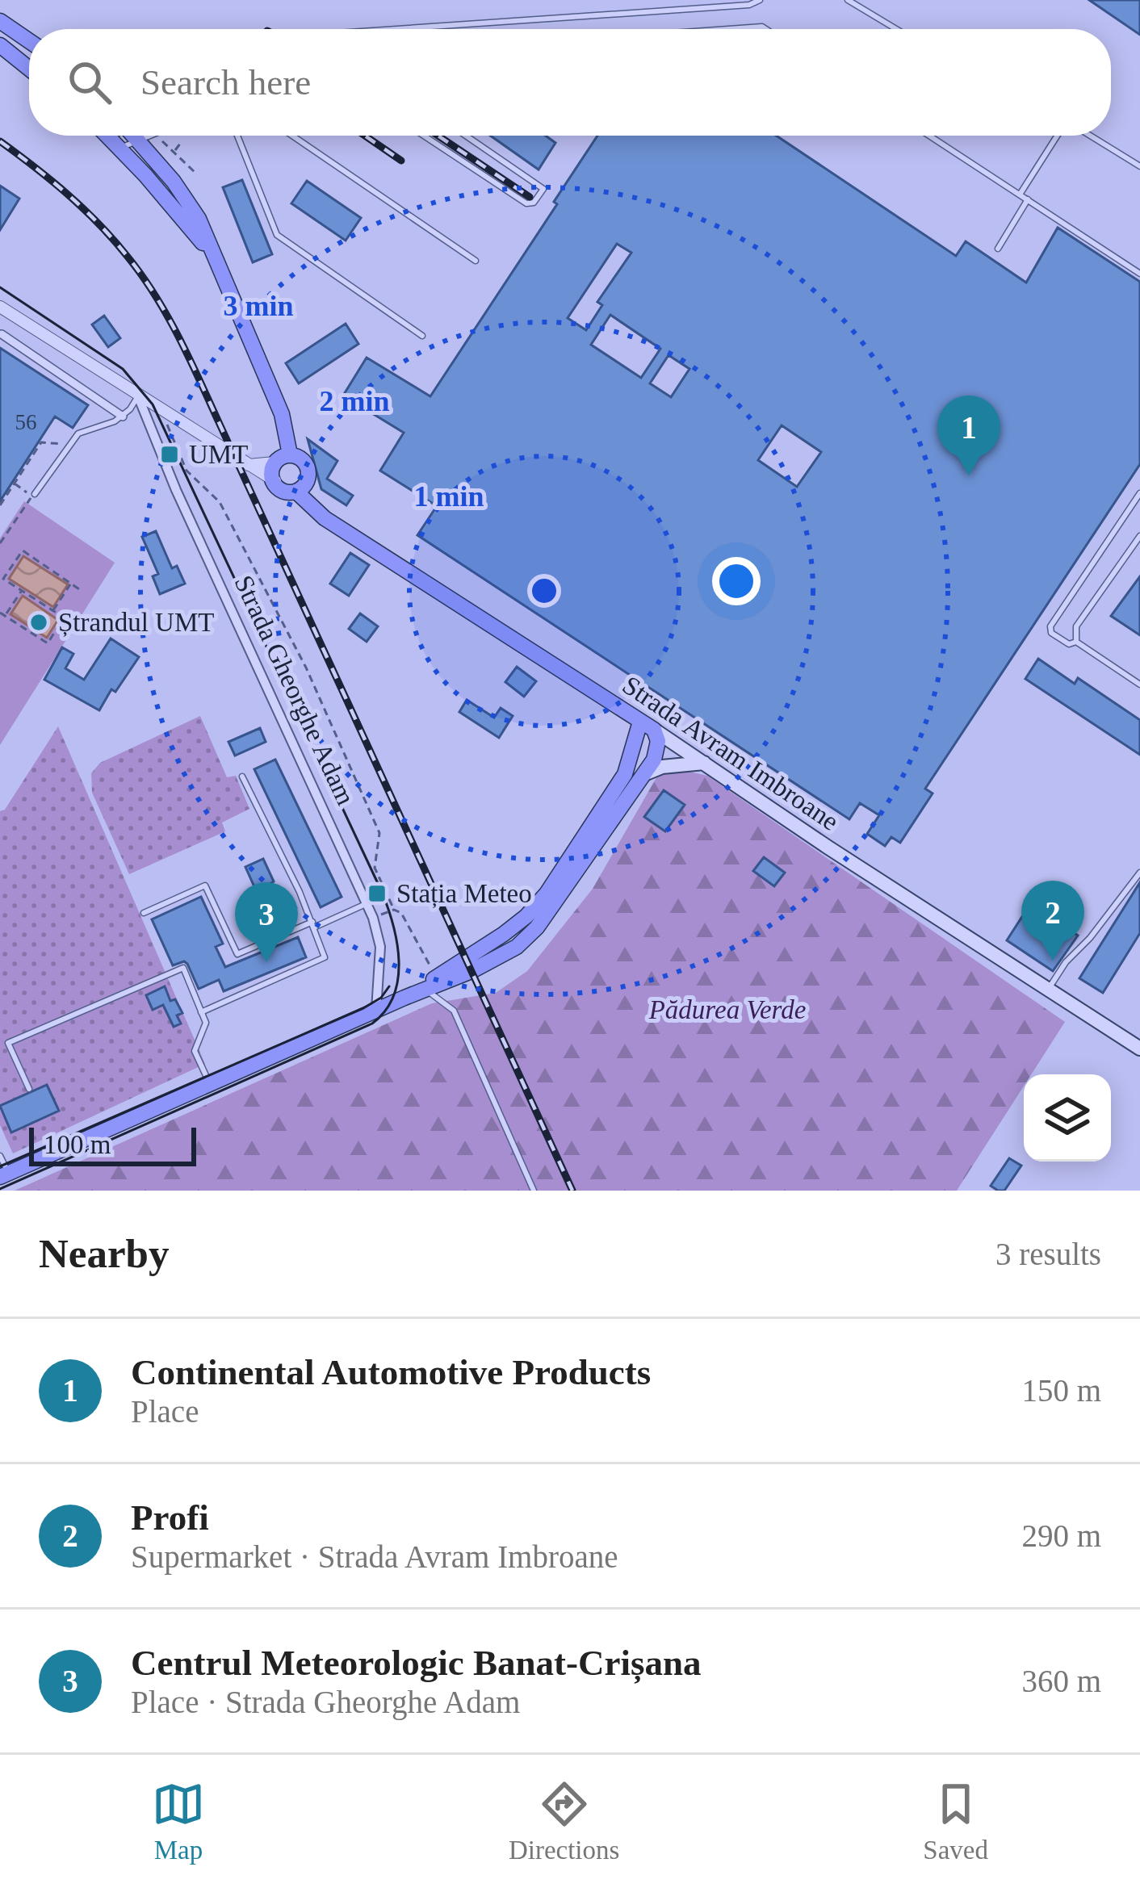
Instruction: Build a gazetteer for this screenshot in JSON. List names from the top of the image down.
{
  "streets": {
    "main road": ["Strada Avram Imbroane"],
    "street": ["Strada Gheorghe Adam"]
  },
  "parks": ["Pădurea Verde"],
  "places": {
    "transit": ["UMT", "Stația Meteo"],
    "other": ["Ștrandul UMT"]
  },
  "house_numbers": ["56"],
  "scale_bar": "100 m",
  "page": {
    "search": "Search here",
    "pins": ["1", "2", "3"],
    "scale": "100 m",
    "heading": ["Nearby", "3 results"],
    "list": [
      {
        "mark": "1",
        "name": "Continental Automotive Products",
        "note": "Place",
        "value": "150 m"
      },
      {
        "mark": "2",
        "name": "Profi",
        "note": "Supermarket · Strada Avram Imbroane",
        "value": "290 m"
      },
      {
        "mark": "3",
        "name": "Centrul Meteorologic Banat-Crișana",
        "note": "Place · Strada Gheorghe Adam",
        "value": "360 m"
      }
    ],
    "nav": ["Map", "Directions", "Saved"]
  },
  "rings": ["3 min", "2 min", "1 min"]
}
